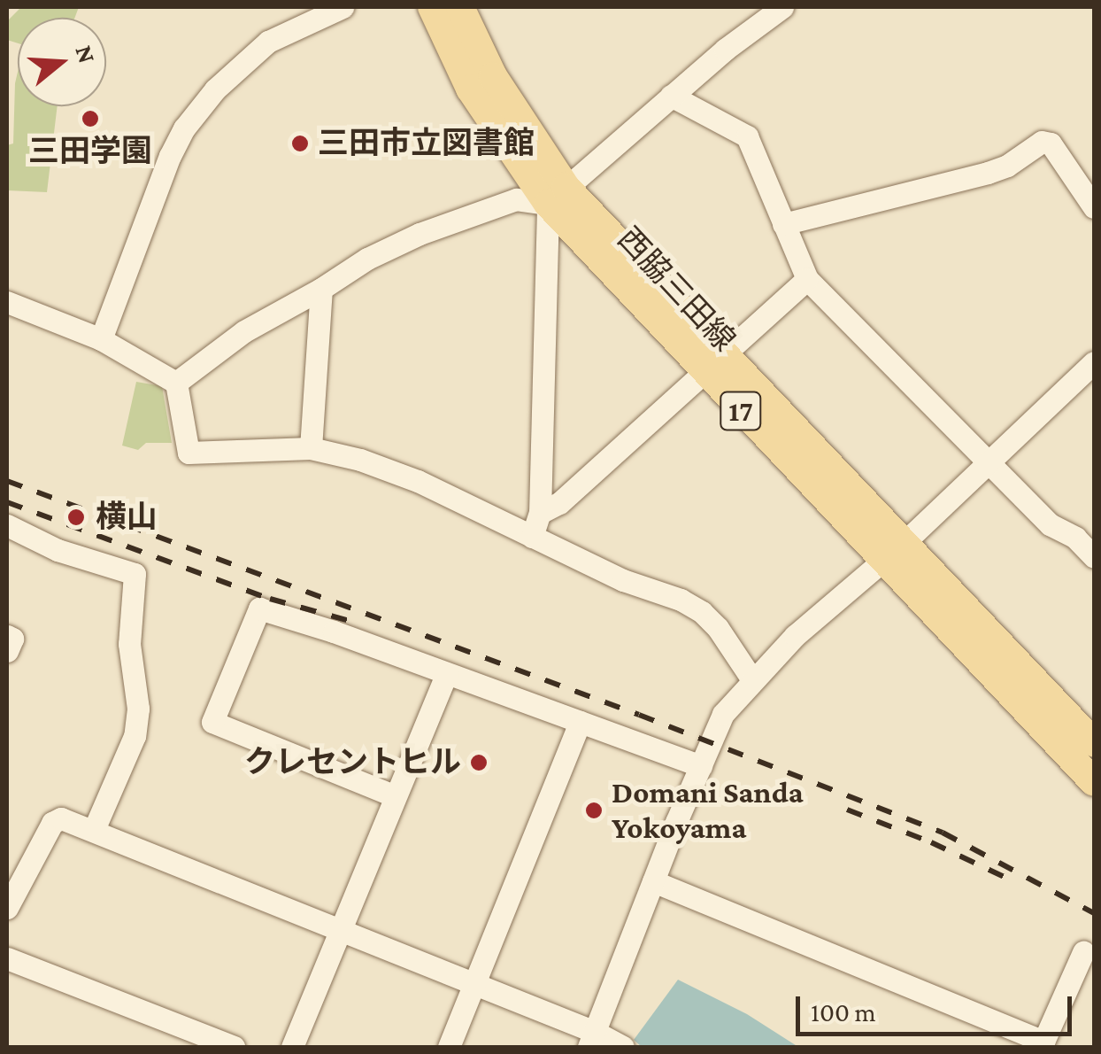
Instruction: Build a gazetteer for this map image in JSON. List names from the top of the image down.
{
  "streets": {
    "main road": ["西脇三田線", "17"]
  },
  "places": [
    "三田学園",
    "三田市立図書館",
    "横山",
    "クレセントヒル",
    "Domani Sanda Yokoyama"
  ],
  "scale_bar": "100 m",
  "north": "right"
}
